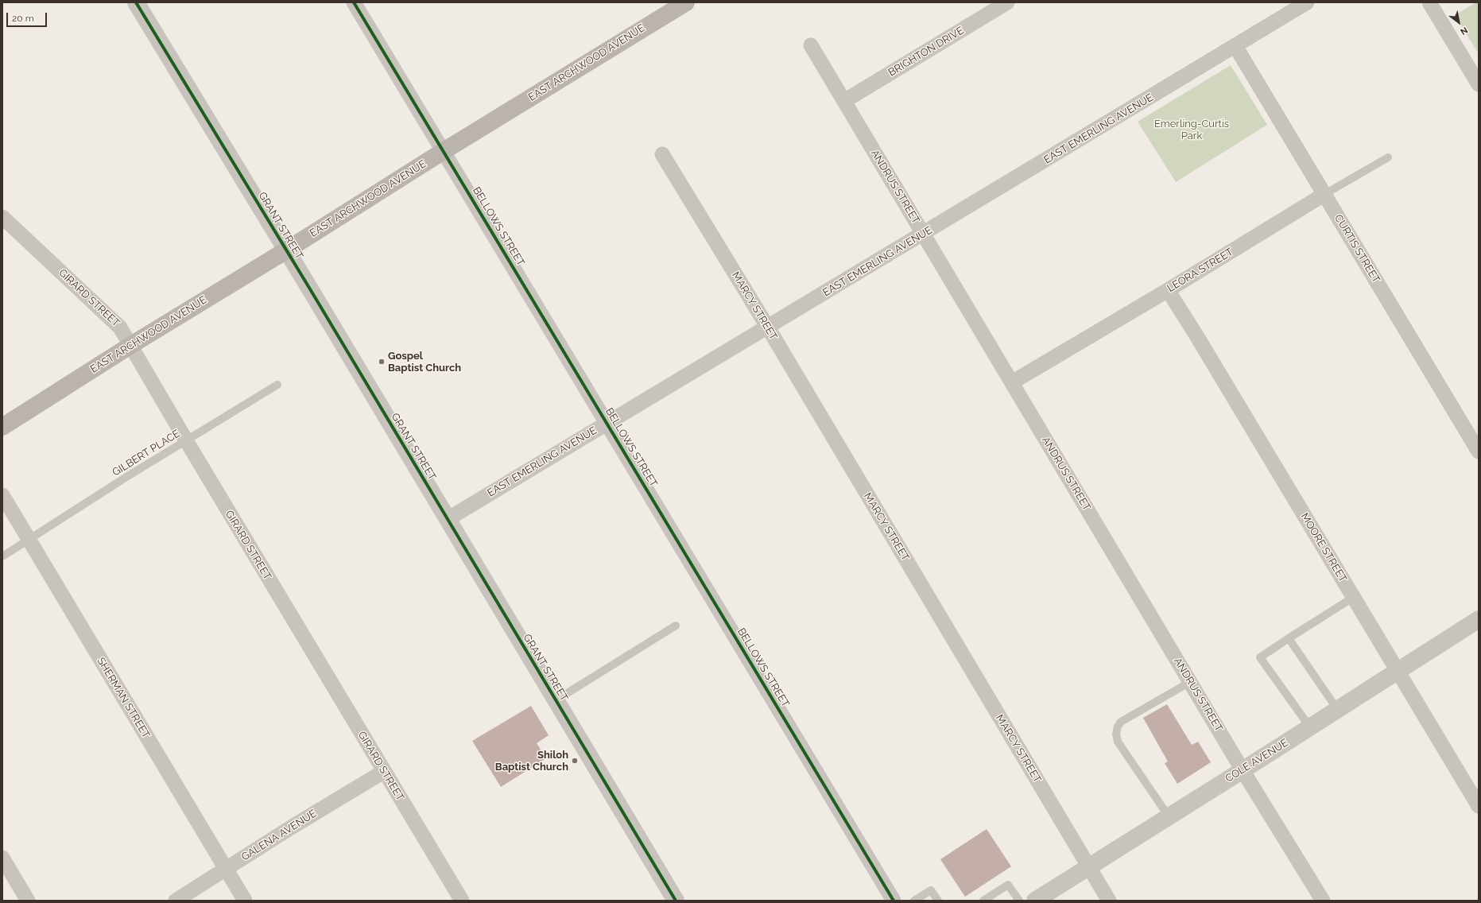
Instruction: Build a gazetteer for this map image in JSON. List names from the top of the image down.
{
  "streets": {
    "main road": ["EAST ARCHWOOD AVENUE"],
    "street": [
      "BRIGHTON DRIVE",
      "EAST EMERLING AVENUE",
      "ANDRUS STREET",
      "GRANT STREET",
      "BELLOWS STREET",
      "CURTIS STREET",
      "LEORA STREET",
      "GIRARD STREET",
      "MARCY STREET",
      "MOORE STREET",
      "SHERMAN STREET",
      "COLE AVENUE",
      "GALENA AVENUE"
    ],
    "lane": ["GILBERT PLACE"]
  },
  "crossings": [
    ["BRIGHTON DRIVE", "ANDRUS STREET"],
    ["EAST ARCHWOOD AVENUE", "GRANT STREET"],
    ["EAST ARCHWOOD AVENUE", "BELLOWS STREET"],
    ["EAST ARCHWOOD AVENUE", "GIRARD STREET"],
    ["EAST EMERLING AVENUE", "ANDRUS STREET"],
    ["EAST EMERLING AVENUE", "GRANT STREET"],
    ["EAST EMERLING AVENUE", "BELLOWS STREET"],
    ["EAST EMERLING AVENUE", "CURTIS STREET"],
    ["EAST EMERLING AVENUE", "MARCY STREET"],
    ["ANDRUS STREET", "LEORA STREET"],
    ["ANDRUS STREET", "COLE AVENUE"],
    ["CURTIS STREET", "LEORA STREET"],
    ["LEORA STREET", "MOORE STREET"],
    ["GIRARD STREET", "GILBERT PLACE"],
    ["GIRARD STREET", "GALENA AVENUE"],
    ["MARCY STREET", "COLE AVENUE"],
    ["GILBERT PLACE", "SHERMAN STREET"],
    ["MOORE STREET", "COLE AVENUE"],
    ["SHERMAN STREET", "GALENA AVENUE"]
  ],
  "parks": ["Emerling-Curtis Park"],
  "places": ["Gospel Baptist Church", "Shiloh Baptist Church"],
  "scale_bar": "20 m",
  "north": "bottom right"
}
